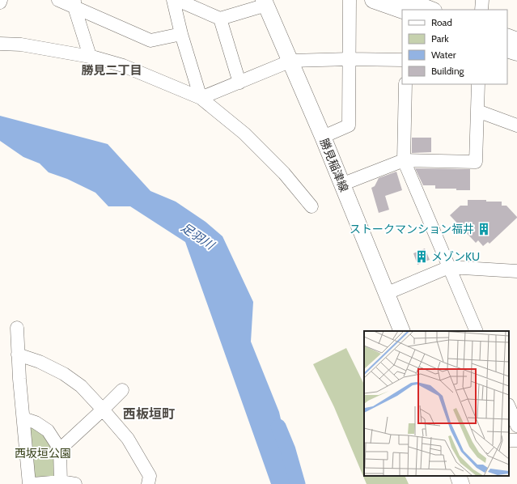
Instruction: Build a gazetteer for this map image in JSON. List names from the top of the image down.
{
  "streets": {
    "main road": ["勝見稲津線"]
  },
  "districts": ["勝見二丁目", "西板垣町"],
  "water": ["足羽川"],
  "parks": ["西坂垣公園"],
  "places": {
    "building": ["ストークマンション福井", "メゾンKU"]
  },
  "legend": [
    "Road",
    "Park",
    "Water",
    "Building"
  ]
}
